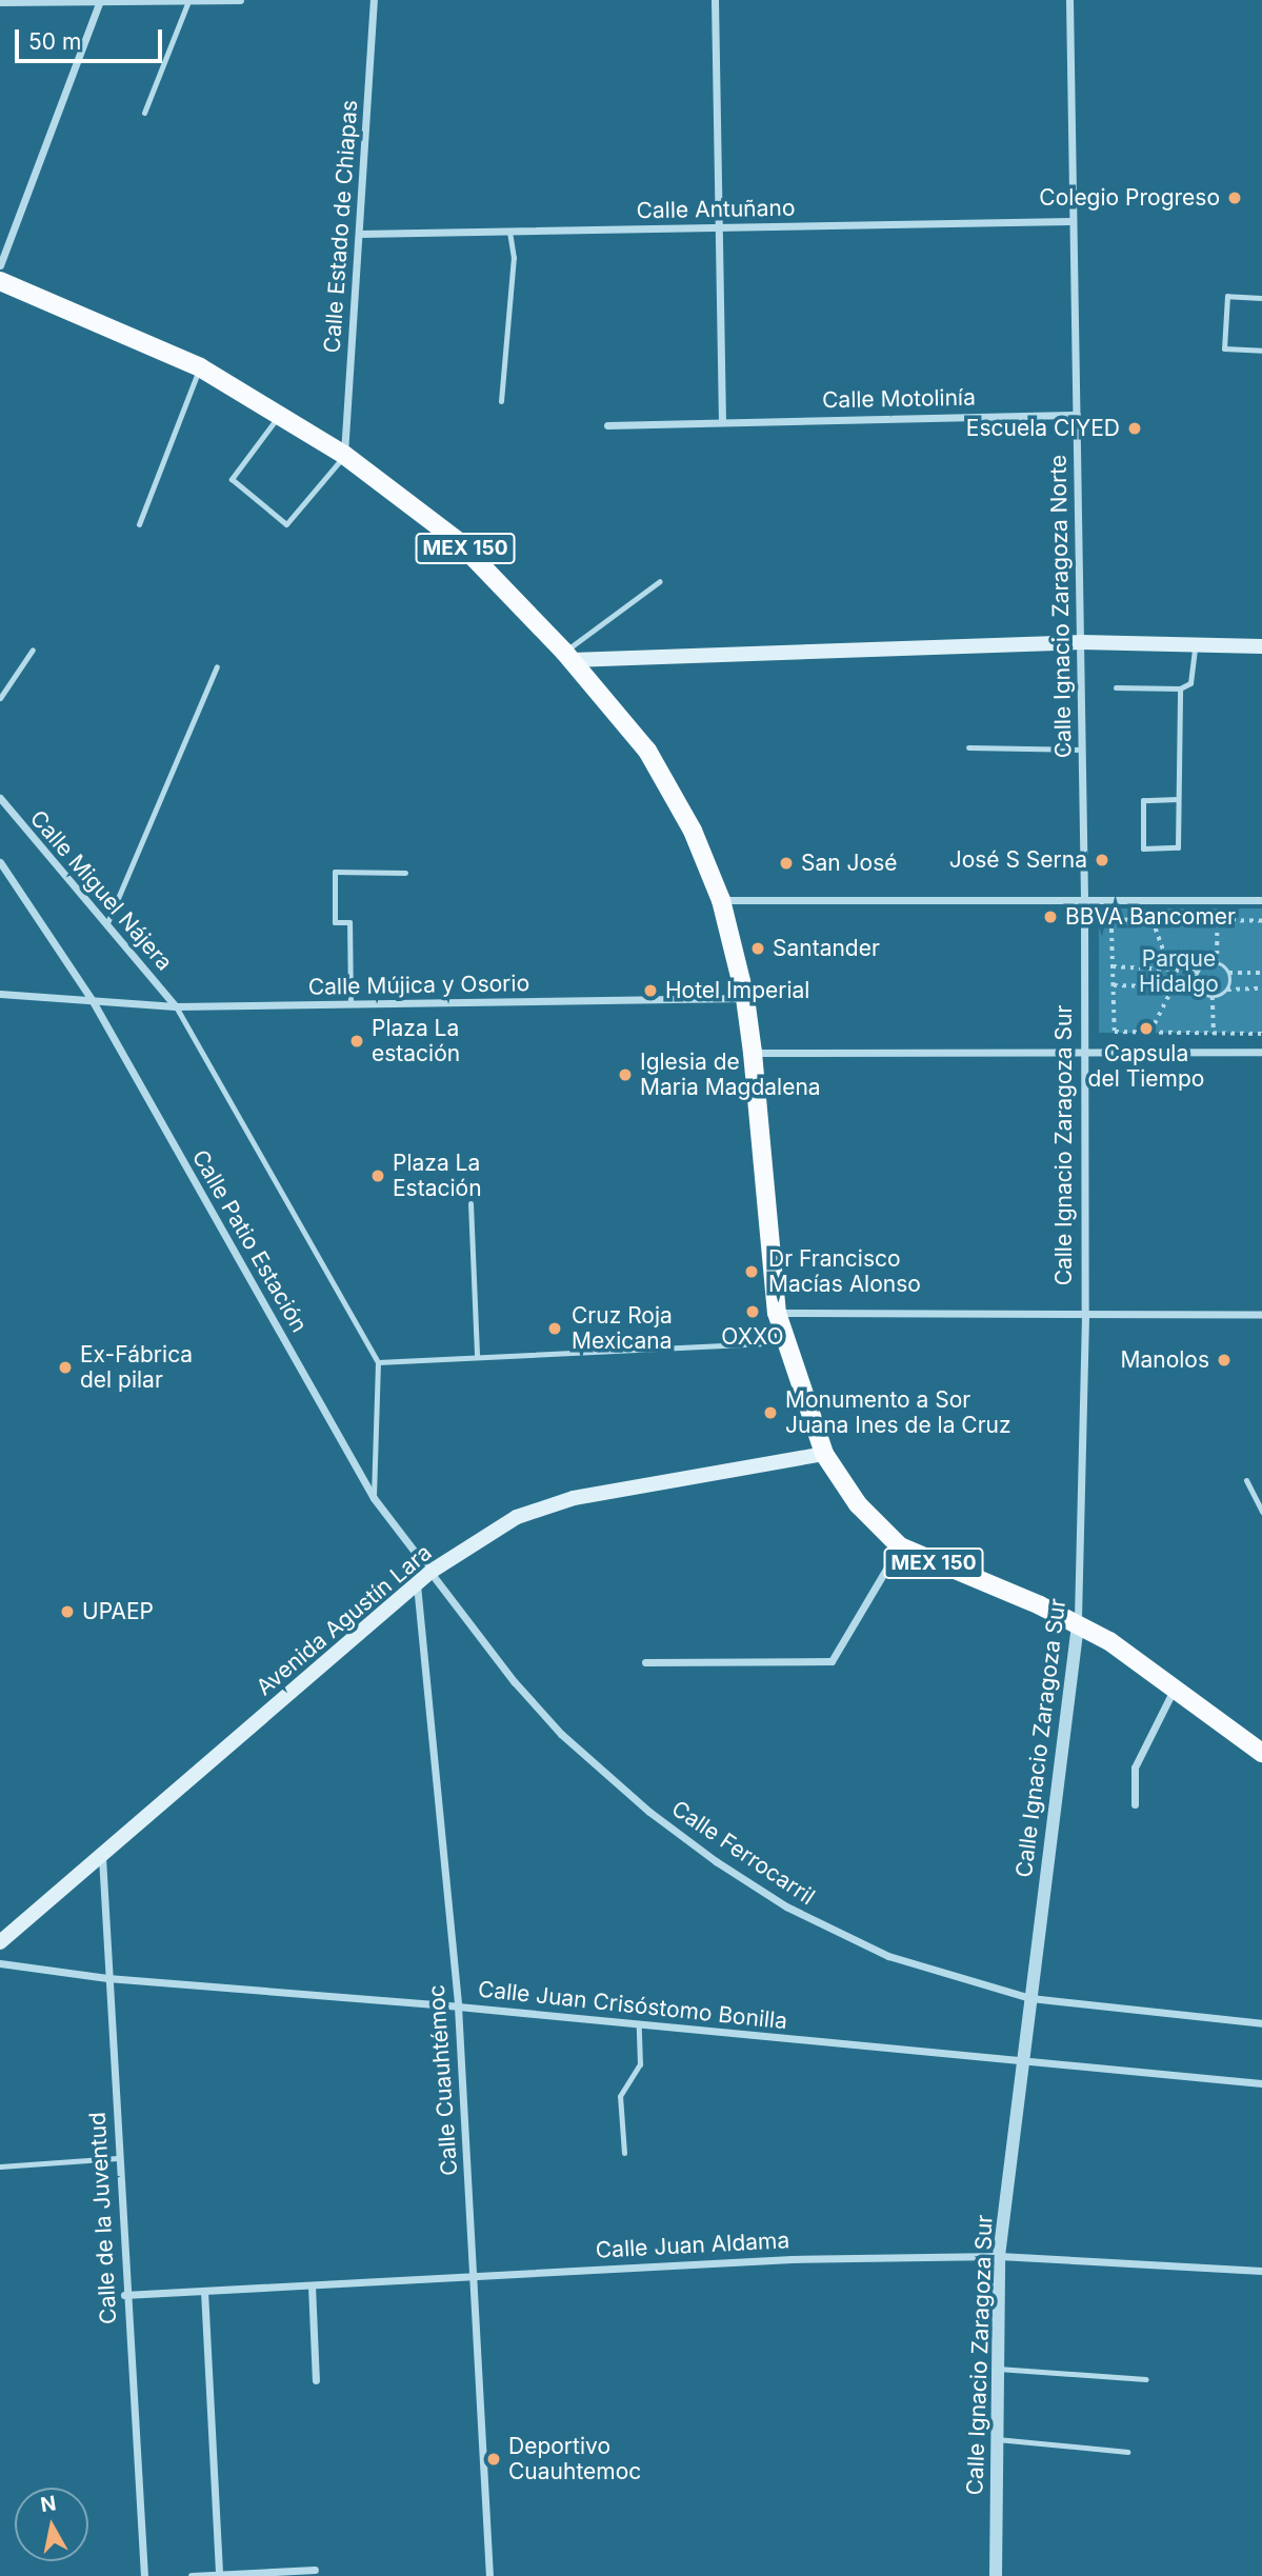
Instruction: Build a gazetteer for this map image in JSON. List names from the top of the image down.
{
  "streets": {
    "main road": ["MEX 150", "Avenida Agustín Lara"],
    "street": [
      "Calle Antuñano",
      "Calle Estado de Chiapas",
      "Calle Motolinía",
      "Calle Ignacio Zaragoza Norte",
      "Calle Miguel Nájera",
      "Calle Mújica y Osorio",
      "Calle Ignacio Zaragoza Sur",
      "Calle Patio Estación",
      "Calle Ferrocarril",
      "Calle Juan Crisóstomo Bonilla",
      "Calle Cuauhtémoc",
      "Calle de la Juventud",
      "Calle Juan Aldama"
    ]
  },
  "crossings": [
    ["Calle Antuñano", "Calle Estado de Chiapas"],
    ["Calle Antuñano", "Calle Ignacio Zaragoza Norte"],
    ["Calle Estado de Chiapas", "MEX 150"],
    ["Calle Motolinía", "Calle Ignacio Zaragoza Norte"],
    ["MEX 150", "Calle Mújica y Osorio"],
    ["MEX 150", "Calle Ignacio Zaragoza Sur"],
    ["MEX 150", "Avenida Agustín Lara"],
    ["Calle Ignacio Zaragoza Norte", "Calle Ignacio Zaragoza Sur"],
    ["Calle Miguel Nájera", "Calle Mújica y Osorio"],
    ["Calle Mújica y Osorio", "Calle Patio Estación"],
    ["Calle Ignacio Zaragoza Sur", "Calle Ferrocarril"],
    ["Calle Ignacio Zaragoza Sur", "Calle Juan Crisóstomo Bonilla"],
    ["Calle Ignacio Zaragoza Sur", "Calle Juan Aldama"],
    ["Calle Patio Estación", "Avenida Agustín Lara"],
    ["Calle Patio Estación", "Calle Ferrocarril"],
    ["Avenida Agustín Lara", "Calle Ferrocarril"],
    ["Avenida Agustín Lara", "Calle Cuauhtémoc"],
    ["Avenida Agustín Lara", "Calle de la Juventud"],
    ["Calle Juan Crisóstomo Bonilla", "Calle Cuauhtémoc"],
    ["Calle Juan Crisóstomo Bonilla", "Calle de la Juventud"],
    ["Calle Cuauhtémoc", "Calle Juan Aldama"],
    ["Calle de la Juventud", "Calle Juan Aldama"]
  ],
  "parks": ["Parque Hidalgo"],
  "places": [
    "Colegio Progreso",
    "Escuela CIYED",
    "José S Serna",
    "San José",
    "BBVA Bancomer",
    "Santander",
    "Hotel Imperial",
    "Capsula del Tiempo",
    "Plaza La estación",
    "Iglesia de Maria Magdalena",
    "Plaza La Estación",
    "Dr Francisco Macías Alonso",
    "OXXO",
    "Cruz Roja Mexicana",
    "Manolos",
    "Ex-Fábrica del pilar",
    "Monumento a Sor Juana Ines de la Cruz",
    "UPAEP",
    "Deportivo Cuauhtemoc"
  ],
  "scale_bar": "50 m",
  "north": "top"
}
